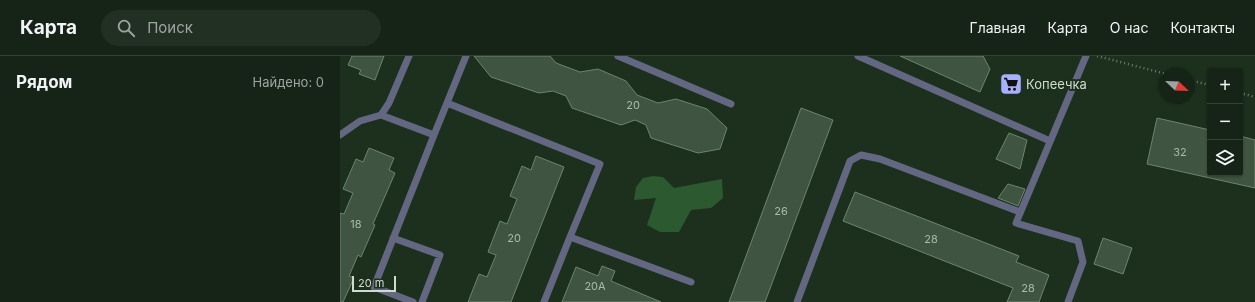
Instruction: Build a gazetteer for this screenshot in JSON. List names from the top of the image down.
{
  "places": {
    "supermarket": ["Копеечка"]
  },
  "house_numbers": [
    "20",
    "32",
    "26",
    "18",
    "20",
    "28",
    "20А",
    "28"
  ],
  "scale_bar": "20 m",
  "north": "bottom right",
  "page": {
    "header": "Карта",
    "search": "Поиск",
    "nav": [
      "Главная",
      "Карта",
      "О нас",
      "Контакты"
    ],
    "heading": ["Рядом", "Найдено: 0"],
    "map_buttons": ["+", "−"],
    "scale": "20 m"
  }
}
